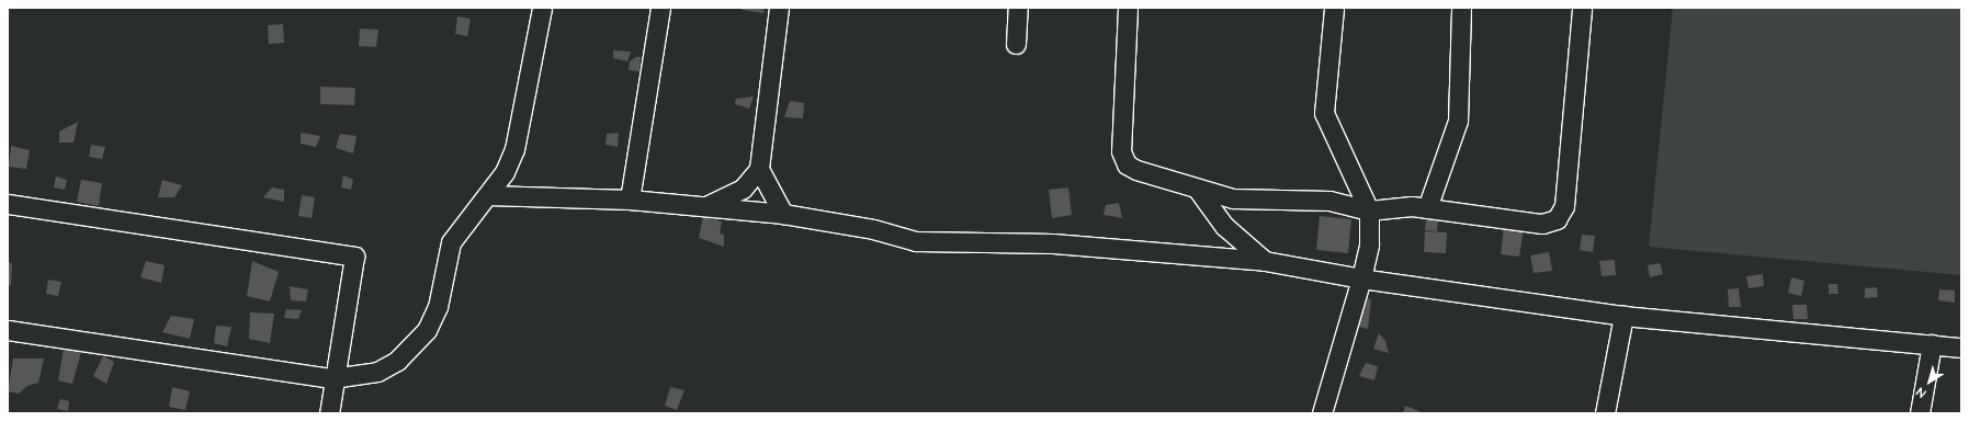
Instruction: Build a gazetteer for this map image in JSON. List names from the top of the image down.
{
  "north": "bottom left"
}
